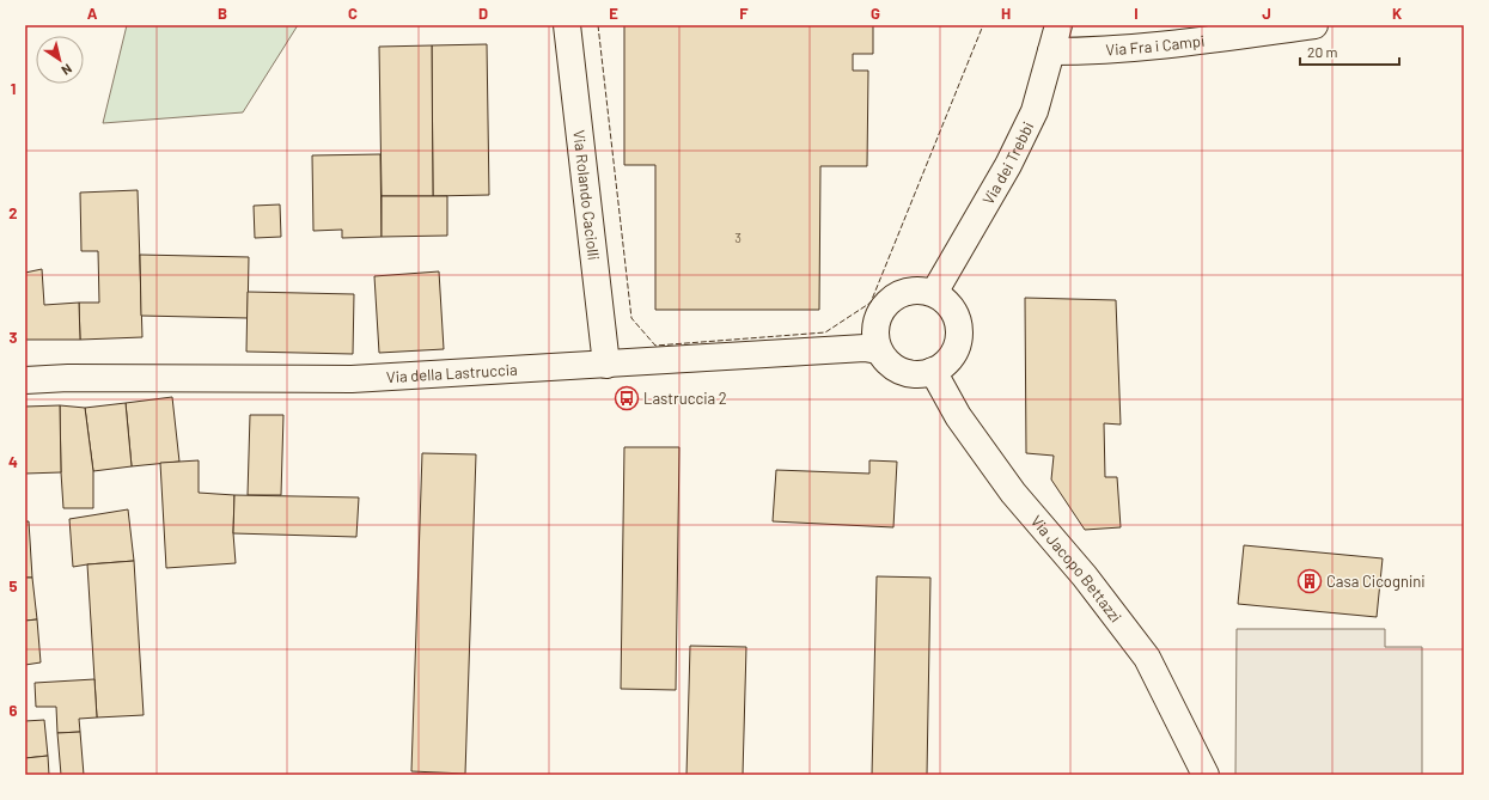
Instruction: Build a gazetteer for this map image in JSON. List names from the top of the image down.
{
  "streets": {
    "street": [
      "Via Fra i Campi",
      "Via dei Trebbi",
      "Via Rolando Caciolli",
      "Via della Lastruccia",
      "Via Jacopo Bettazzi"
    ]
  },
  "crossings": [
    ["Via Fra i Campi", "Via dei Trebbi"],
    ["Via dei Trebbi", "Via della Lastruccia"],
    ["Via dei Trebbi", "Via Jacopo Bettazzi"],
    ["Via Rolando Caciolli", "Via della Lastruccia"],
    ["Via della Lastruccia", "Via Jacopo Bettazzi"]
  ],
  "places": {
    "bus stop": ["Lastruccia 2"],
    "building": ["Casa Cicognini"]
  },
  "house_numbers": ["3"],
  "scale_bar": "20 m",
  "north": "bottom right",
  "grid": {
    "columns": [
      "A",
      "B",
      "C",
      "D",
      "E",
      "F",
      "G",
      "H",
      "I",
      "J",
      "K"
    ],
    "rows": [
      "1",
      "2",
      "3",
      "4",
      "5",
      "6"
    ]
  }
}
